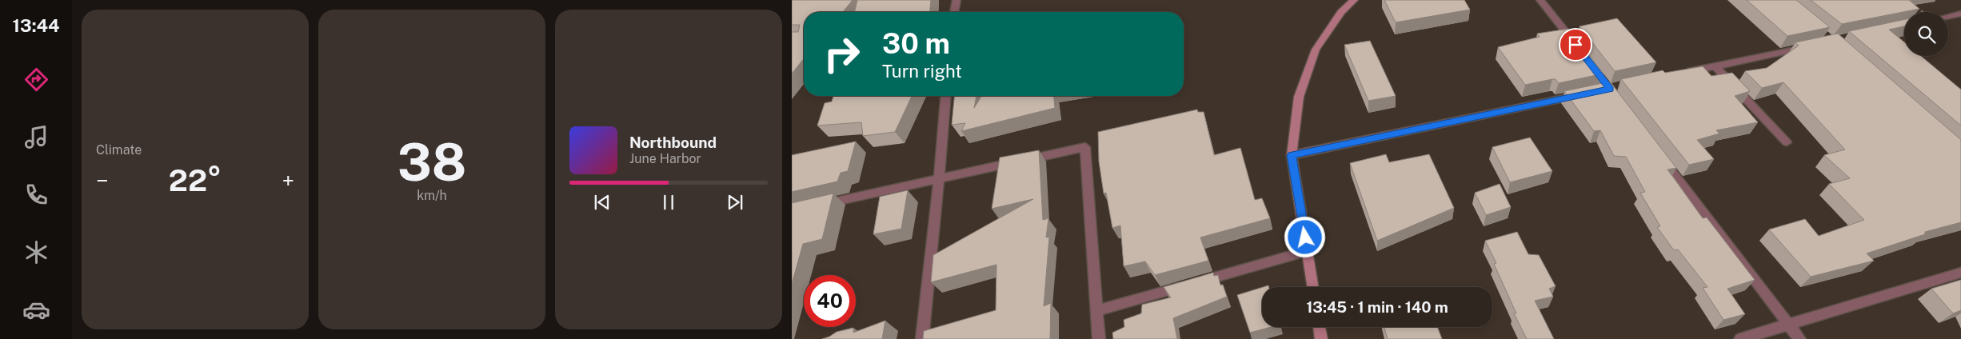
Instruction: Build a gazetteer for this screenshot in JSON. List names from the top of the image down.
{
  "page": {
    "tabs": "13:44",
    "tile": [
      "Climate",
      ["38", "km/h"]
    ],
    "turn": ["30 m", "Turn right"],
    "song": ["Northbound", "June Harbor"],
    "heat": ["−", "22°", "+"],
    "limit": "40",
    "trip": "13:45 · 1 min · 140 m"
  }
}
